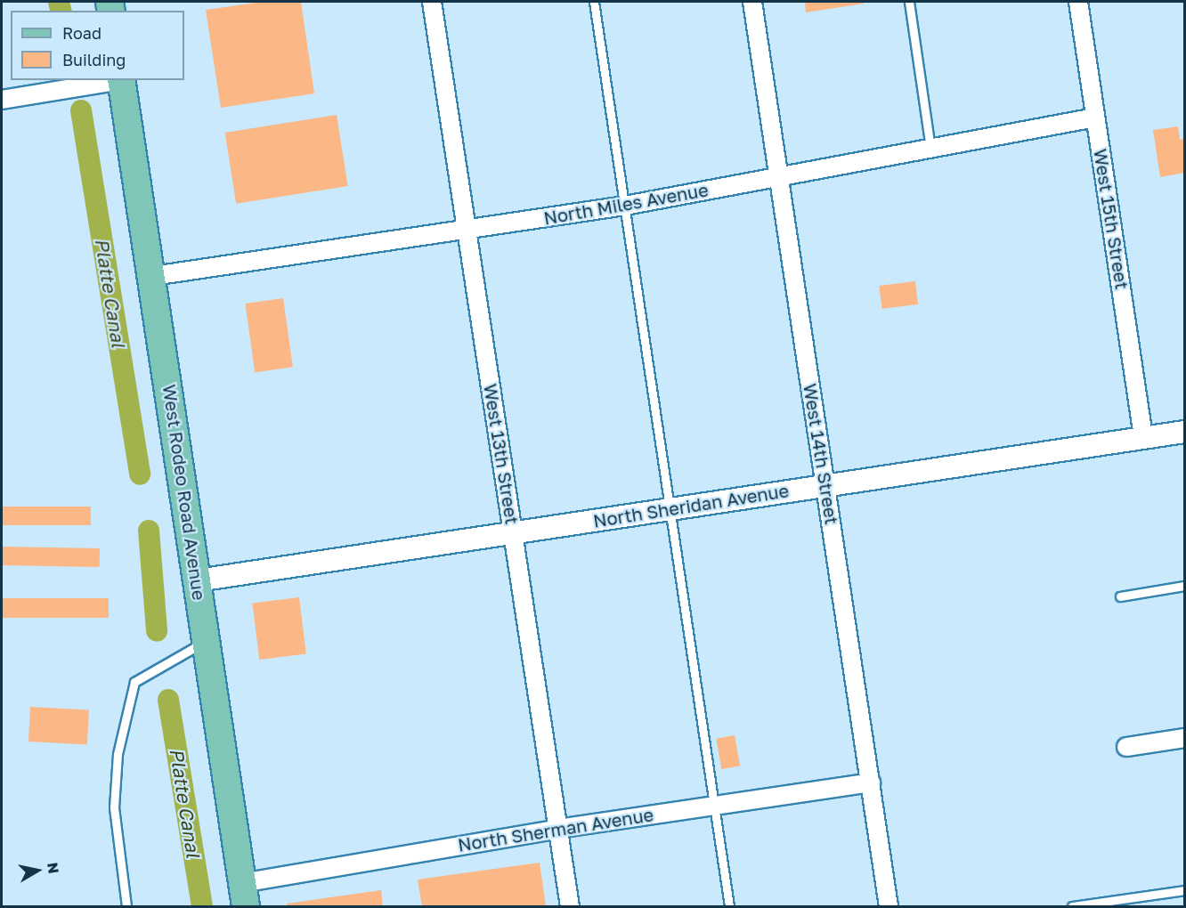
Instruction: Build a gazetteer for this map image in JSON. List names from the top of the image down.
{
  "streets": {
    "main road": ["West Rodeo Road Avenue"],
    "street": [
      "North Miles Avenue",
      "West 15th Street",
      "West 13th Street",
      "West 14th Street",
      "North Sheridan Avenue",
      "North Sherman Avenue"
    ]
  },
  "crossings": [
    ["North Miles Avenue", "West 15th Street"],
    ["North Miles Avenue", "West 13th Street"],
    ["North Miles Avenue", "West 14th Street"],
    ["North Miles Avenue", "West Rodeo Road Avenue"],
    ["West 15th Street", "North Sheridan Avenue"],
    ["West 13th Street", "North Sheridan Avenue"],
    ["West 13th Street", "North Sherman Avenue"],
    ["West 14th Street", "North Sheridan Avenue"],
    ["West 14th Street", "North Sherman Avenue"],
    ["West Rodeo Road Avenue", "North Sheridan Avenue"],
    ["West Rodeo Road Avenue", "North Sherman Avenue"]
  ],
  "water": ["Platte Canal"],
  "legend": ["Road", "Building"],
  "north": "right"
}
